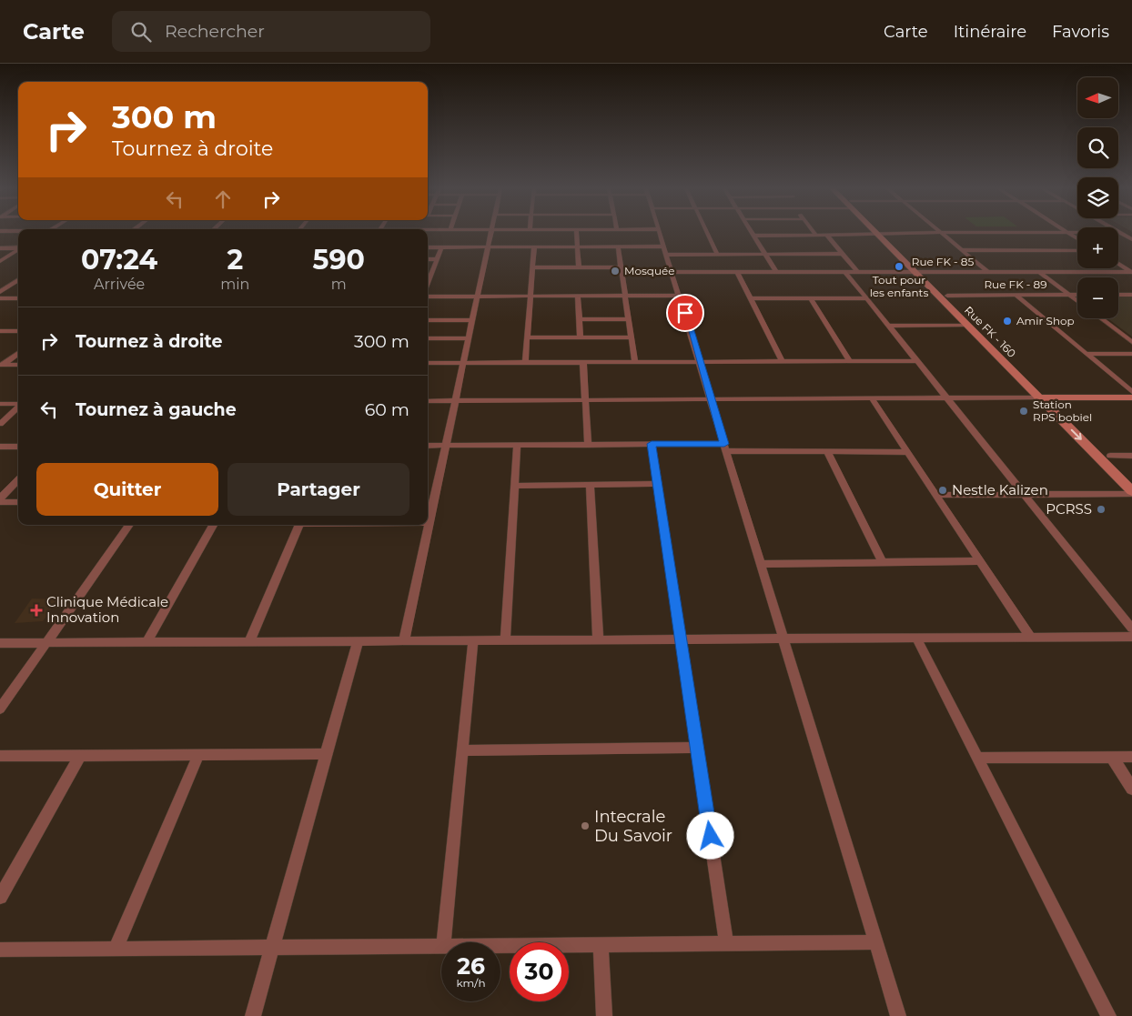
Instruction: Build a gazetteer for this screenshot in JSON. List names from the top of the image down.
{
  "streets": {
    "main road": ["Rue FK - 160"],
    "street": ["Rue FK - 85", "Rue FK - 89"]
  },
  "crossings": [
    ["Rue FK - 85", "Rue FK - 160"],
    ["Rue FK - 89", "Rue FK - 160"]
  ],
  "places": {
    "other": [
      "Tout pour les enfants",
      "Mosquée",
      "Amir Shop",
      "Station RPS bobiel",
      "Nestle Kalizen",
      "PCRSS",
      "Intecrale Du Savoir"
    ],
    "health": ["Clinique Médicale Innovation"]
  },
  "north": "left",
  "page": {
    "header": "Carte",
    "search": "Rechercher",
    "nav": ["Carte", "Itinéraire", "Favoris"],
    "map_buttons": ["+", "−"],
    "turn": ["300 m", "Tournez à droite"],
    "eta": [
      "07:24",
      "Arrivée",
      "2",
      "min",
      "590",
      "m"
    ],
    "list": [
      {
        "name": "Tournez à droite",
        "value": "300 m"
      },
      {
        "name": "Tournez à gauche",
        "value": "60 m"
      }
    ],
    "buttons": ["Quitter", "Partager"],
    "speed": "26 km/h",
    "limit": "30"
  }
}
